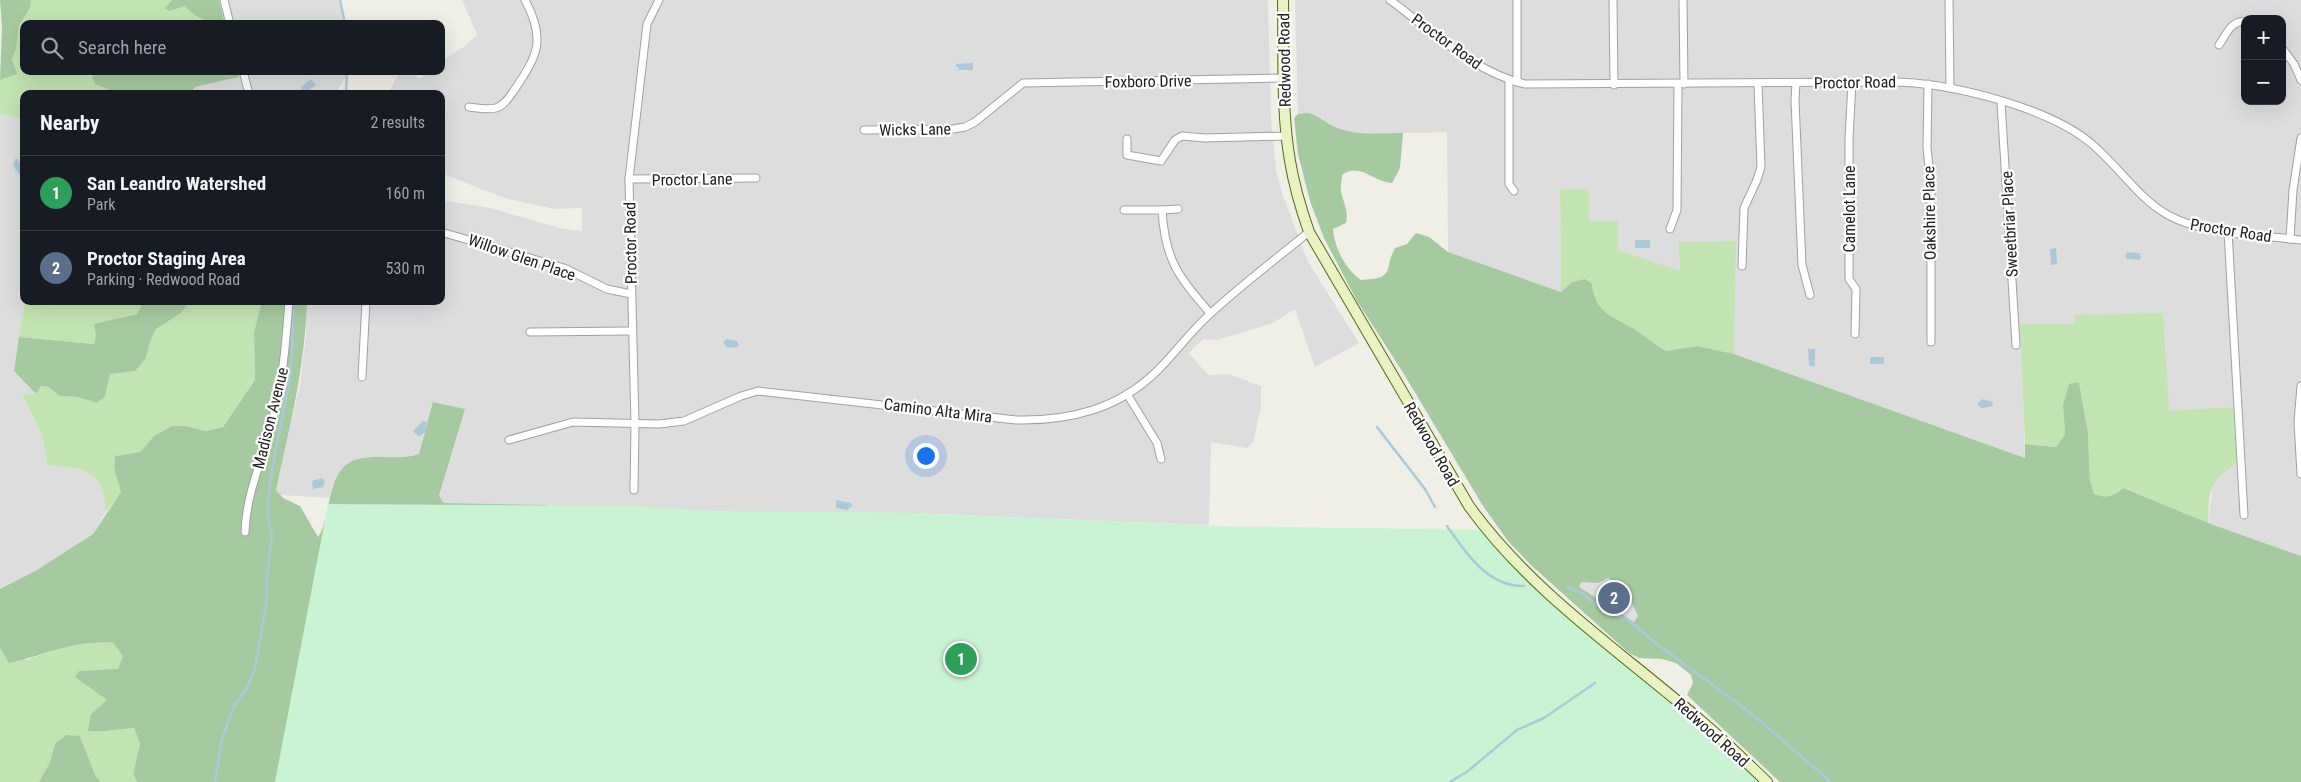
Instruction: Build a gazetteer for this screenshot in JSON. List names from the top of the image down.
{
  "streets": {
    "main road": ["Redwood Road"],
    "street": [
      "Proctor Road",
      "Foxboro Drive",
      "Wicks Lane",
      "Proctor Lane",
      "Camelot Lane",
      "Oakshire Place",
      "Sweetbriar Place",
      "Willow Glen Place",
      "Camino Alta Mira",
      "Madison Avenue"
    ]
  },
  "crossings": [
    ["Proctor Road", "Proctor Lane"],
    ["Proctor Road", "Camelot Lane"],
    ["Proctor Road", "Oakshire Place"],
    ["Proctor Road", "Sweetbriar Place"],
    ["Proctor Road", "Willow Glen Place"],
    ["Proctor Road", "Camino Alta Mira"],
    ["Redwood Road", "Foxboro Drive"],
    ["Redwood Road", "Camino Alta Mira"],
    ["Foxboro Drive", "Wicks Lane"]
  ],
  "page": {
    "map_buttons": ["+", "−"],
    "search": "Search here",
    "heading": ["Nearby", "2 results"],
    "list": [
      {
        "mark": "1",
        "name": "San Leandro Watershed",
        "note": "Park",
        "value": "160 m"
      },
      {
        "mark": "2",
        "name": "Proctor Staging Area",
        "note": "Parking · Redwood Road",
        "value": "530 m"
      }
    ],
    "pins": ["2", "1"]
  }
}
